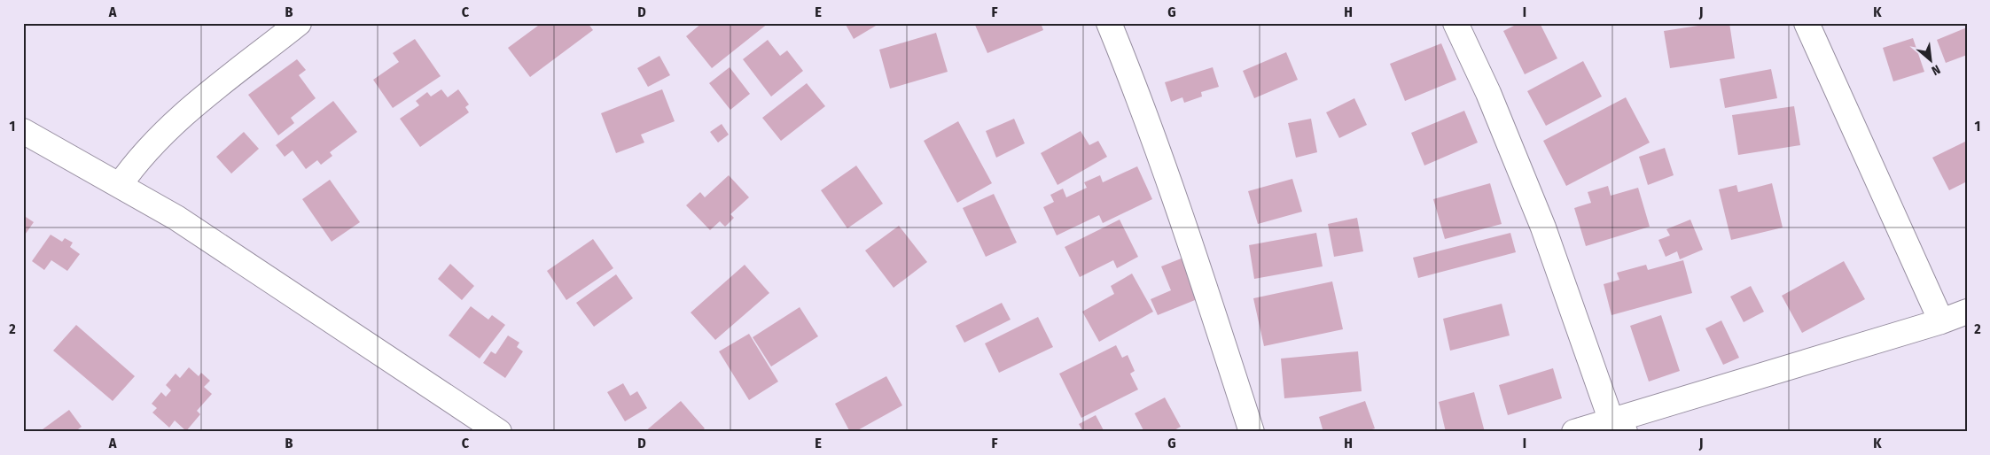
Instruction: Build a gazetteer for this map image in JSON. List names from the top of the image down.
{
  "north": "bottom right",
  "grid": {
    "columns": [
      "A",
      "B",
      "C",
      "D",
      "E",
      "F",
      "G",
      "H",
      "I",
      "J",
      "K"
    ],
    "rows": ["1", "2"]
  }
}
